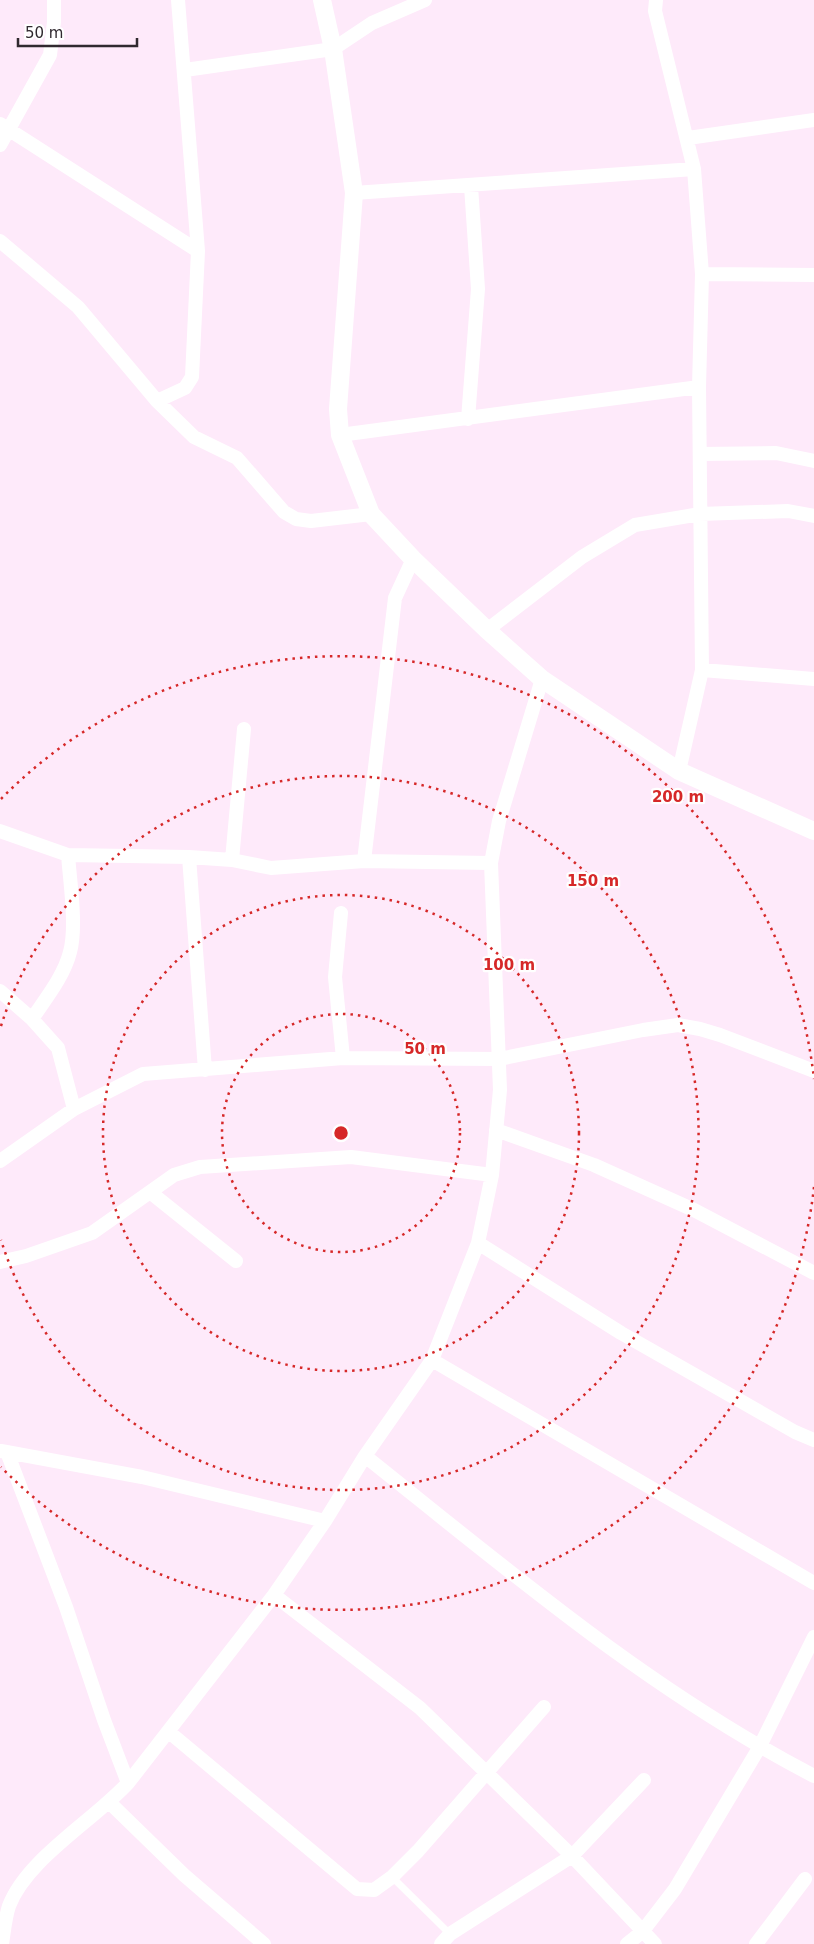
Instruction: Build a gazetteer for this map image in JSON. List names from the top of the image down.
{
  "scale_bar": "50 m",
  "rings": [
    "200 m",
    "150 m",
    "100 m",
    "50 m"
  ]
}
